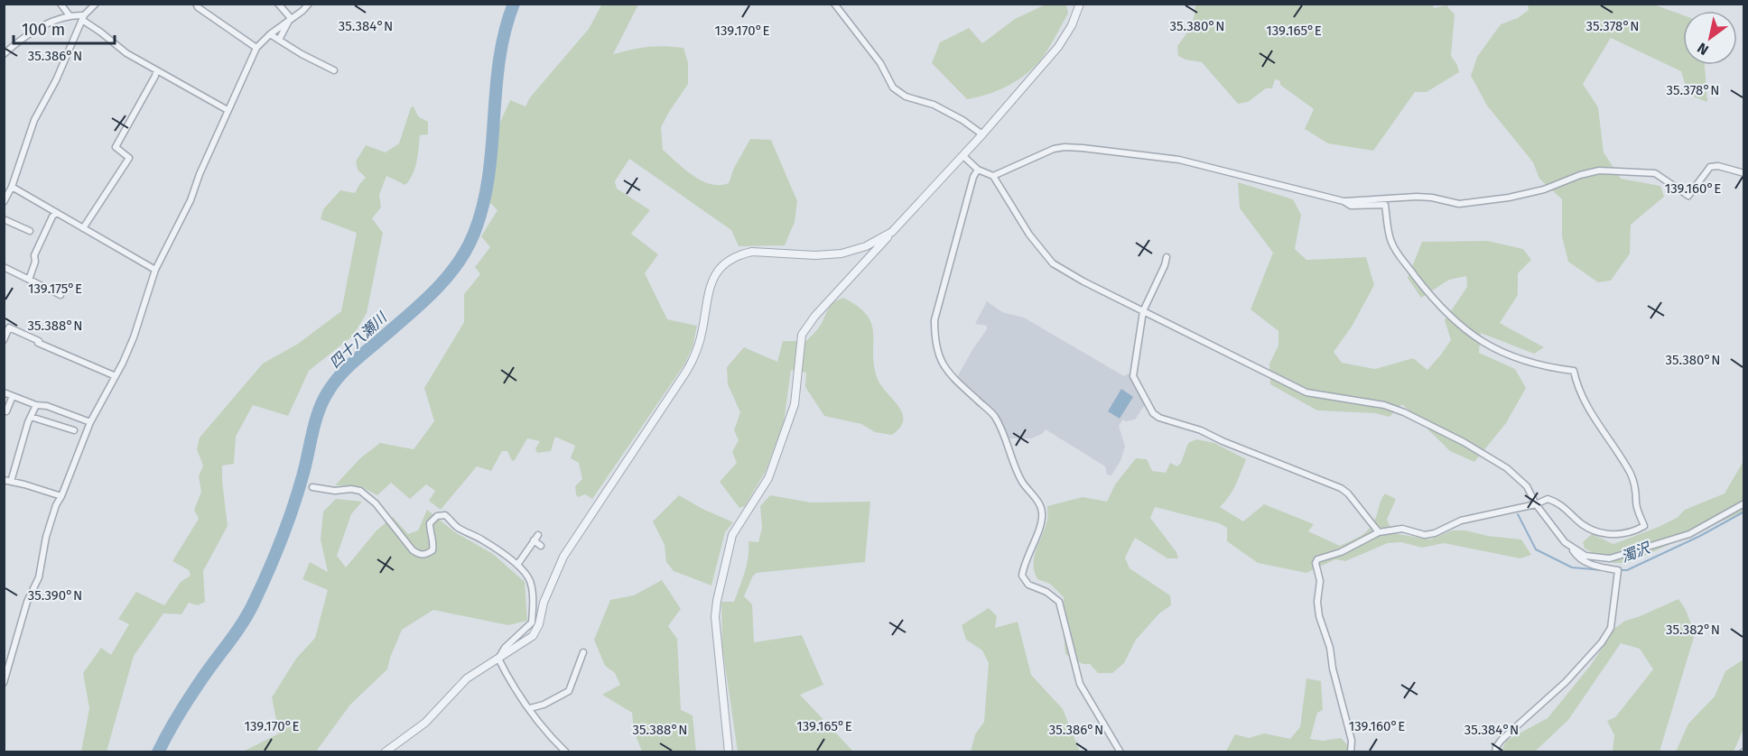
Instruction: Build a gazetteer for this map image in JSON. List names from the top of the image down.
{
  "water": ["四十八瀬川", "濁沢"],
  "scale_bar": "100 m",
  "north": "bottom left",
  "coordinates": [
    "35.380°N",
    "35.384°N",
    "35.378°N",
    "139.170°E",
    "139.165°E",
    "35.386°N",
    "139.160°E",
    "139.175°E",
    "35.388°N",
    "35.390°N",
    "35.382°N"
  ]
}
